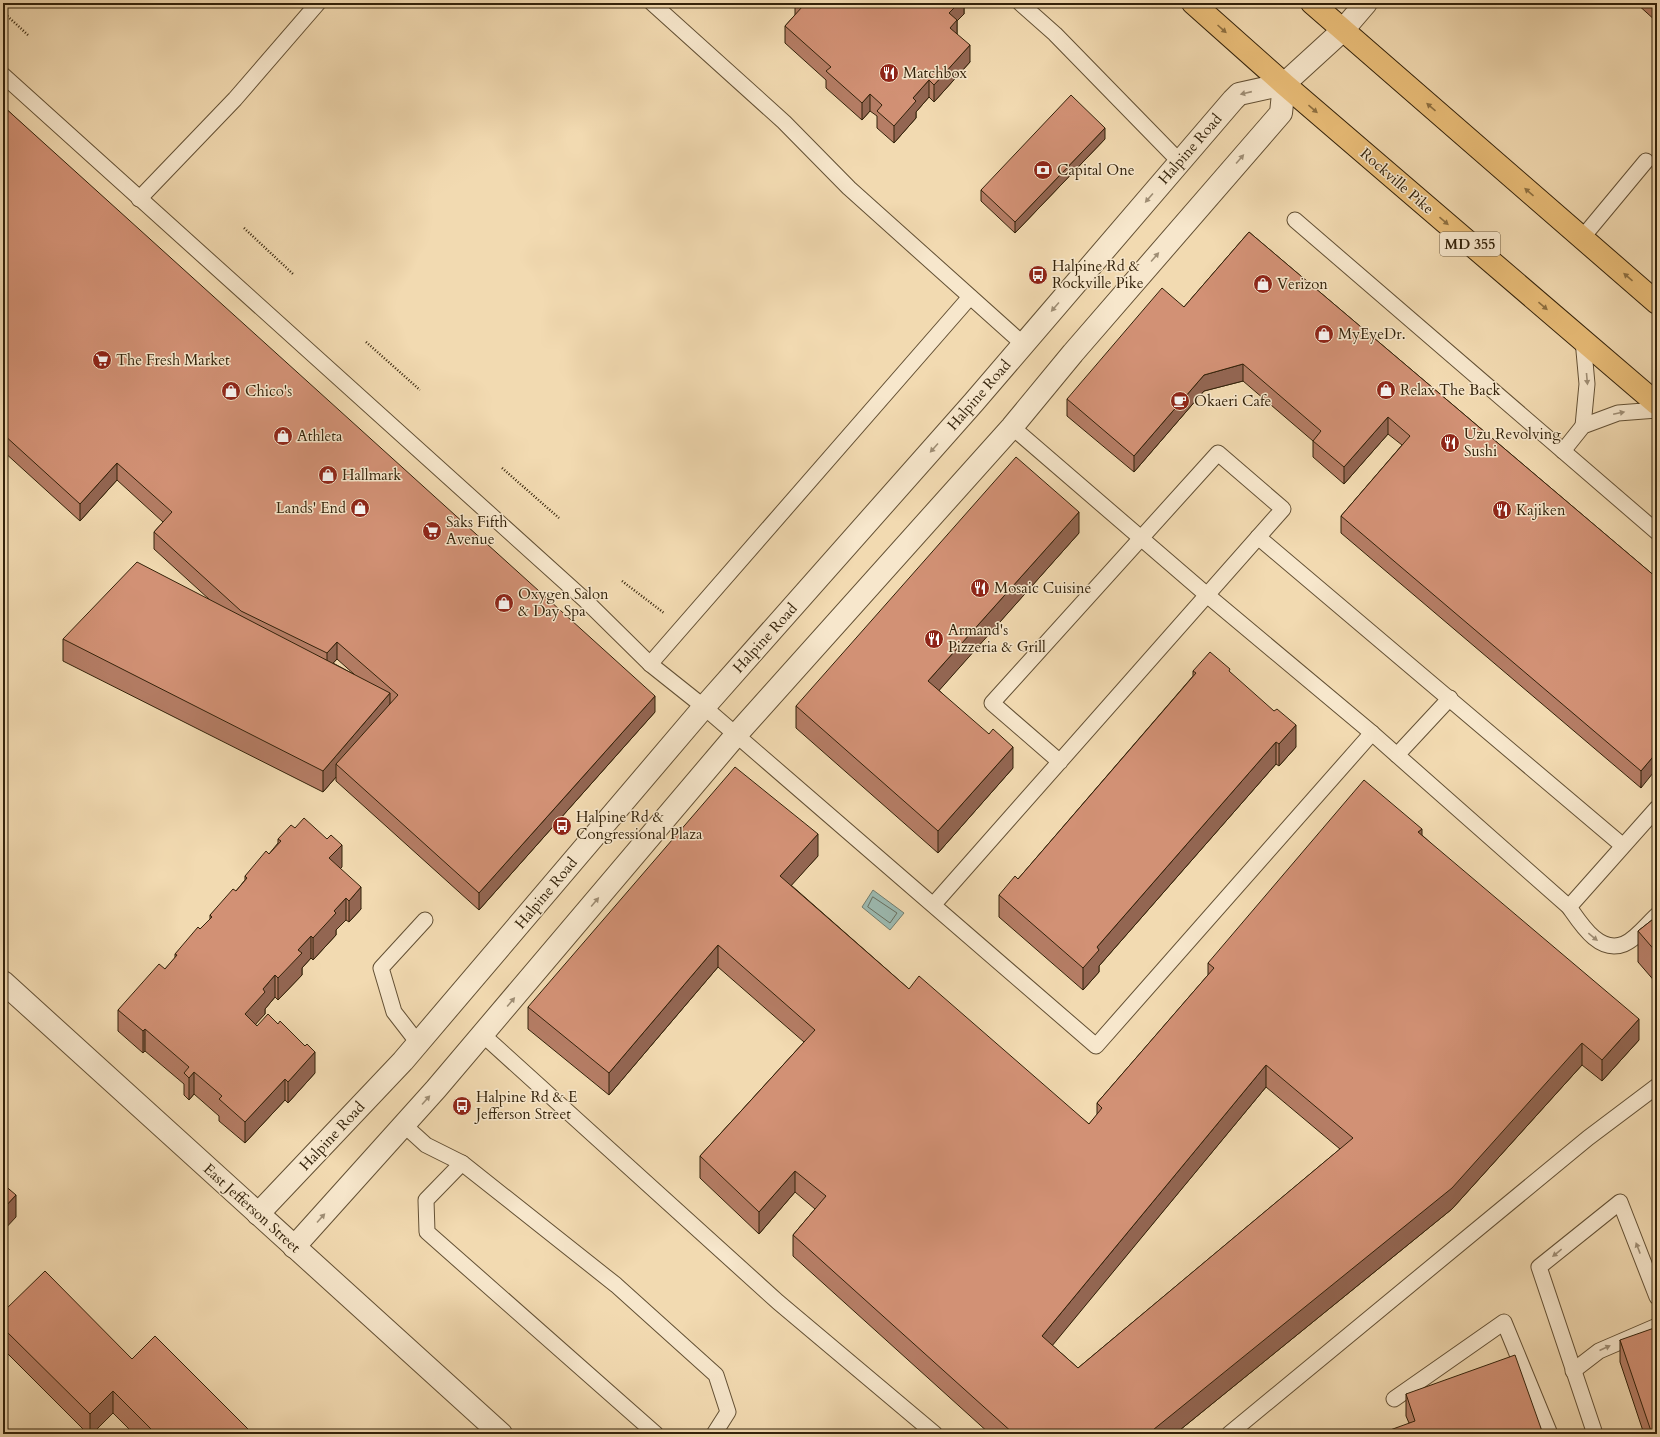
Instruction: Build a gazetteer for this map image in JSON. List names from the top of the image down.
{
  "streets": {
    "main road": ["Rockville Pike", "MD 355"],
    "street": ["Halpine Road", "East Jefferson Street"]
  },
  "crossings": [
    ["Halpine Road", "Rockville Pike"],
    ["Halpine Road", "East Jefferson Street"]
  ],
  "places": {
    "restaurant": [
      "Matchbox",
      "Uzu Revolving Sushi",
      "Kajiken",
      "Mosaic Cuisine",
      "Armand's Pizzeria & Grill"
    ],
    "bank": ["Capital One"],
    "bus stop": ["Halpine Rd & Rockville Pike", "Halpine Rd & Congressional Plaza", "Halpine Rd & E Jefferson Street"],
    "shop": [
      "Verizon",
      "MyEyeDr.",
      "Relax The Back",
      "Chico's",
      "Athleta",
      "Hallmark",
      "Lands' End",
      "Oxygen Salon & Day Spa"
    ],
    "supermarket": ["The Fresh Market", "Saks Fifth Avenue"],
    "cafe": ["Okaeri Cafe"]
  }
}
